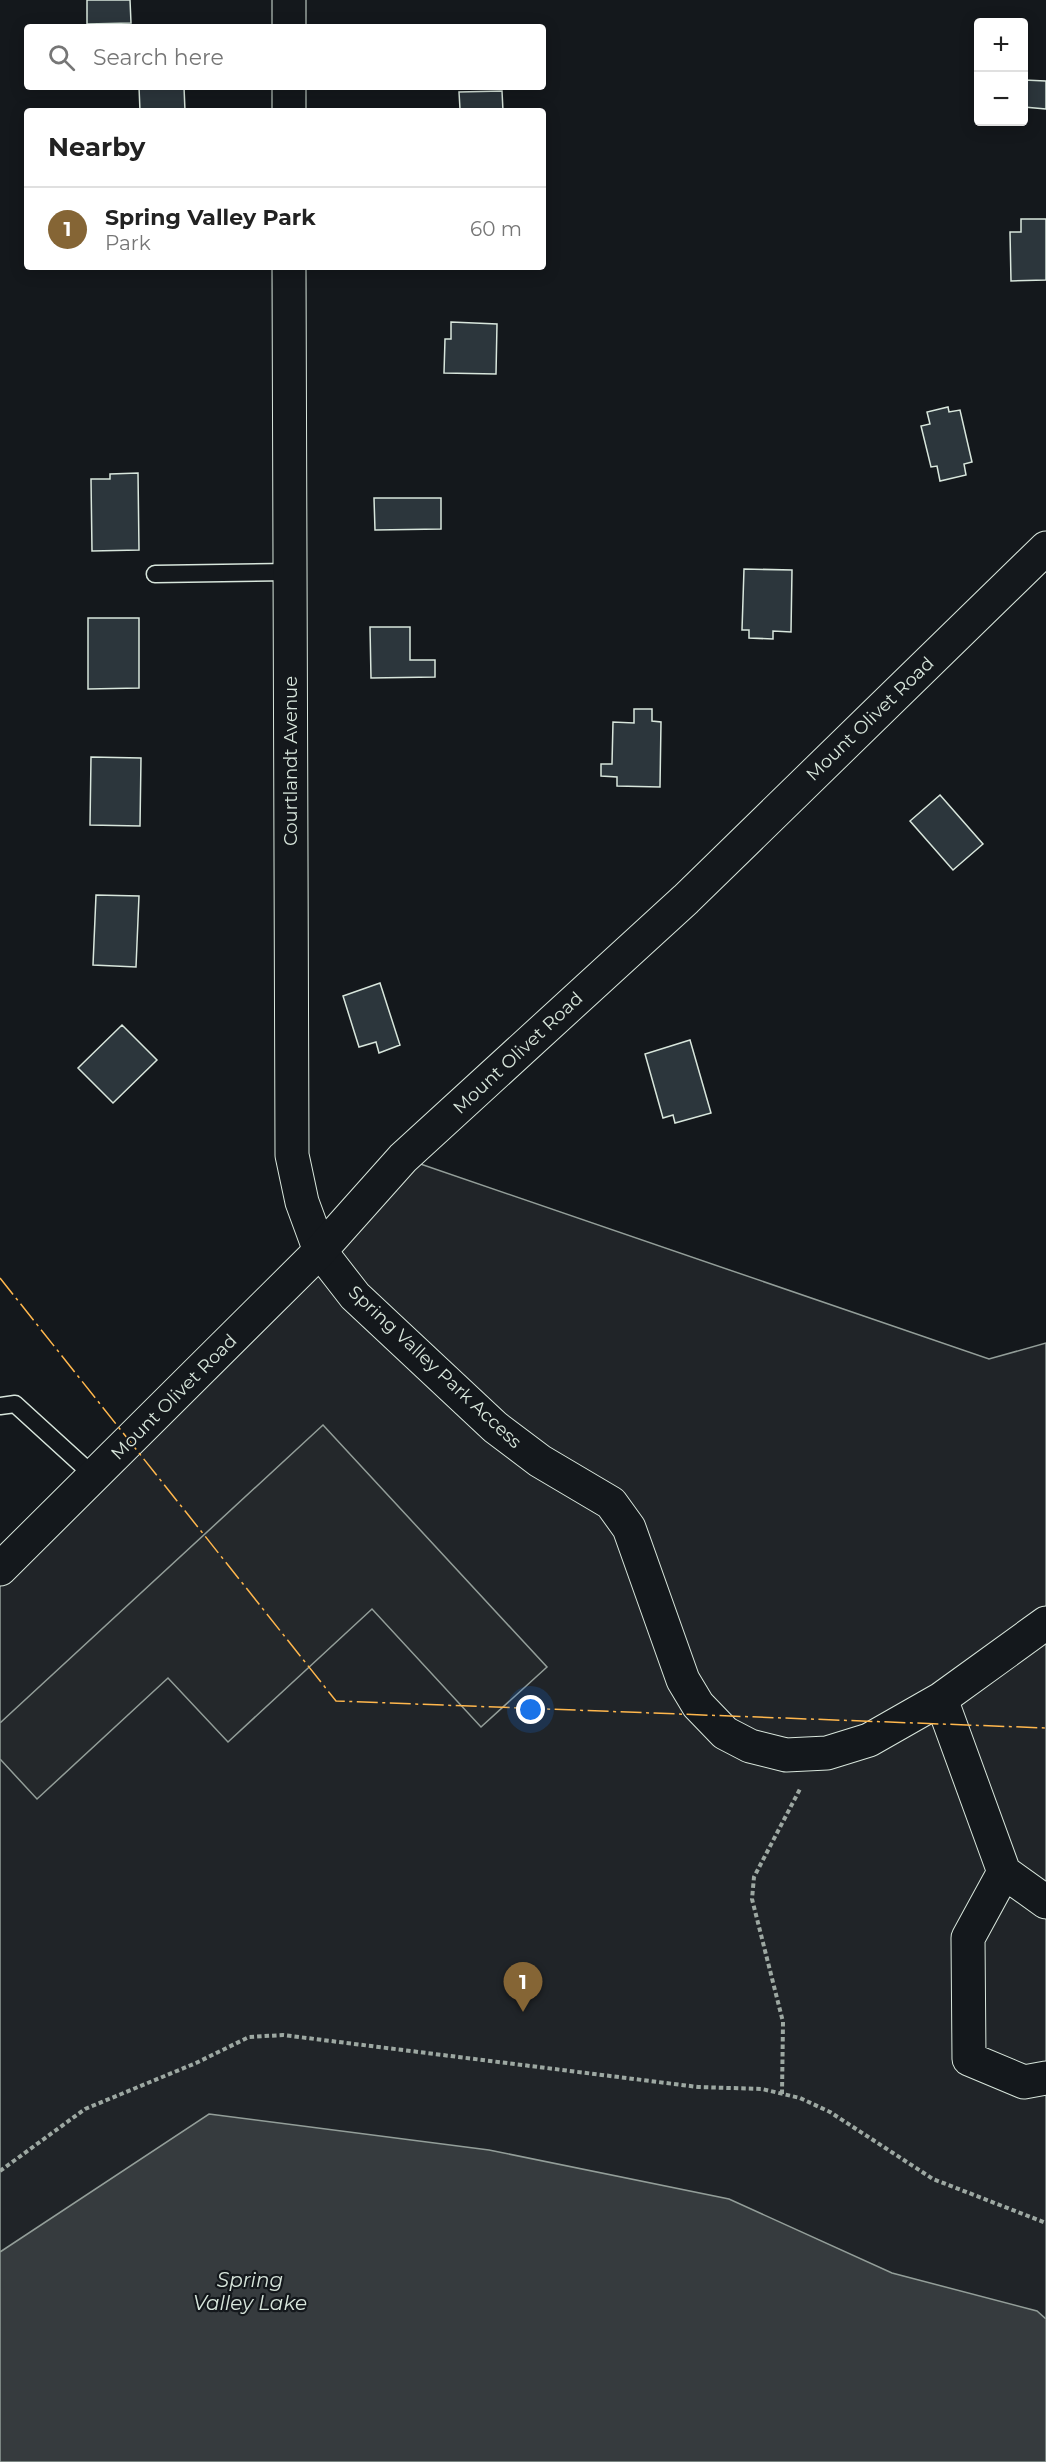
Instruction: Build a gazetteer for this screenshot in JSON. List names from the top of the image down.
{
  "streets": {
    "street": ["Mount Olivet Road", "Courtlandt Avenue", "Spring Valley Park Access"]
  },
  "crossings": [
    ["Mount Olivet Road", "Courtlandt Avenue"],
    ["Mount Olivet Road", "Spring Valley Park Access"],
    ["Courtlandt Avenue", "Spring Valley Park Access"]
  ],
  "water": ["Spring Valley Lake"],
  "page": {
    "map_buttons": ["+", "−"],
    "search": "Search here",
    "heading": "Nearby",
    "list": [
      {
        "mark": "1",
        "name": "Spring Valley Park",
        "note": "Park",
        "value": "60 m"
      }
    ],
    "pins": "1"
  }
}
